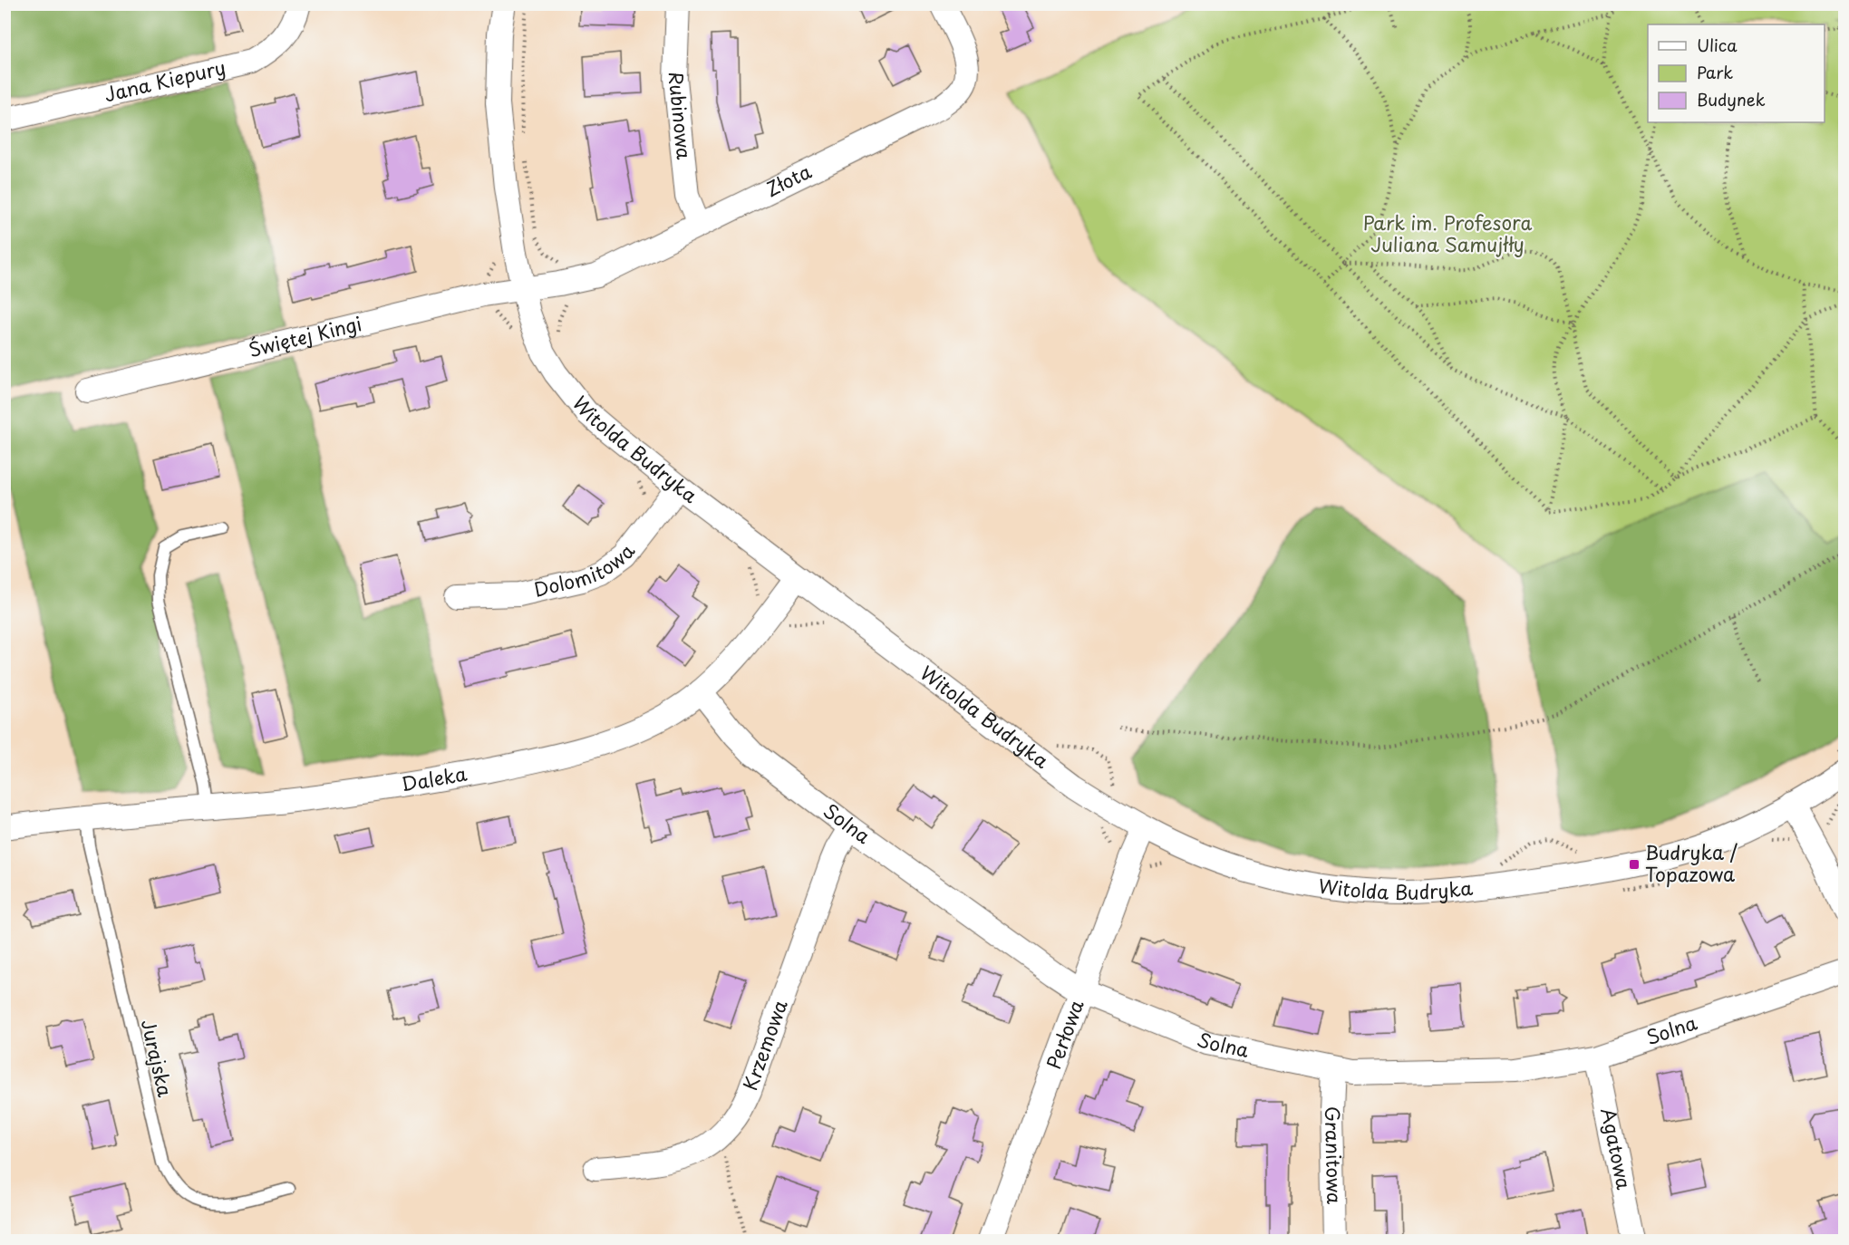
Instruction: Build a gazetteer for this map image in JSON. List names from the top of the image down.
{
  "streets": {
    "street": [
      "Jana Kiepury",
      "Rubinowa",
      "Złota",
      "Świętej Kingi",
      "Witolda Budryka",
      "Dolomitowa",
      "Daleka",
      "Solna",
      "Perłowa",
      "Krzemowa",
      "Agatowa",
      "Granitowa"
    ],
    "lane": ["Jurajska"]
  },
  "crossings": [
    ["Rubinowa", "Złota"],
    ["Złota", "Świętej Kingi"],
    ["Złota", "Witolda Budryka"],
    ["Świętej Kingi", "Witolda Budryka"],
    ["Witolda Budryka", "Dolomitowa"],
    ["Witolda Budryka", "Daleka"],
    ["Witolda Budryka", "Perłowa"],
    ["Daleka", "Solna"],
    ["Daleka", "Jurajska"],
    ["Solna", "Perłowa"],
    ["Solna", "Krzemowa"],
    ["Solna", "Agatowa"],
    ["Solna", "Granitowa"]
  ],
  "parks": ["Park im. Profesora Juliana Samujłły"],
  "places": {
    "transit": ["Budryka / Topazowa"]
  },
  "legend": ["Ulica", "Park", "Budynek"]
}
